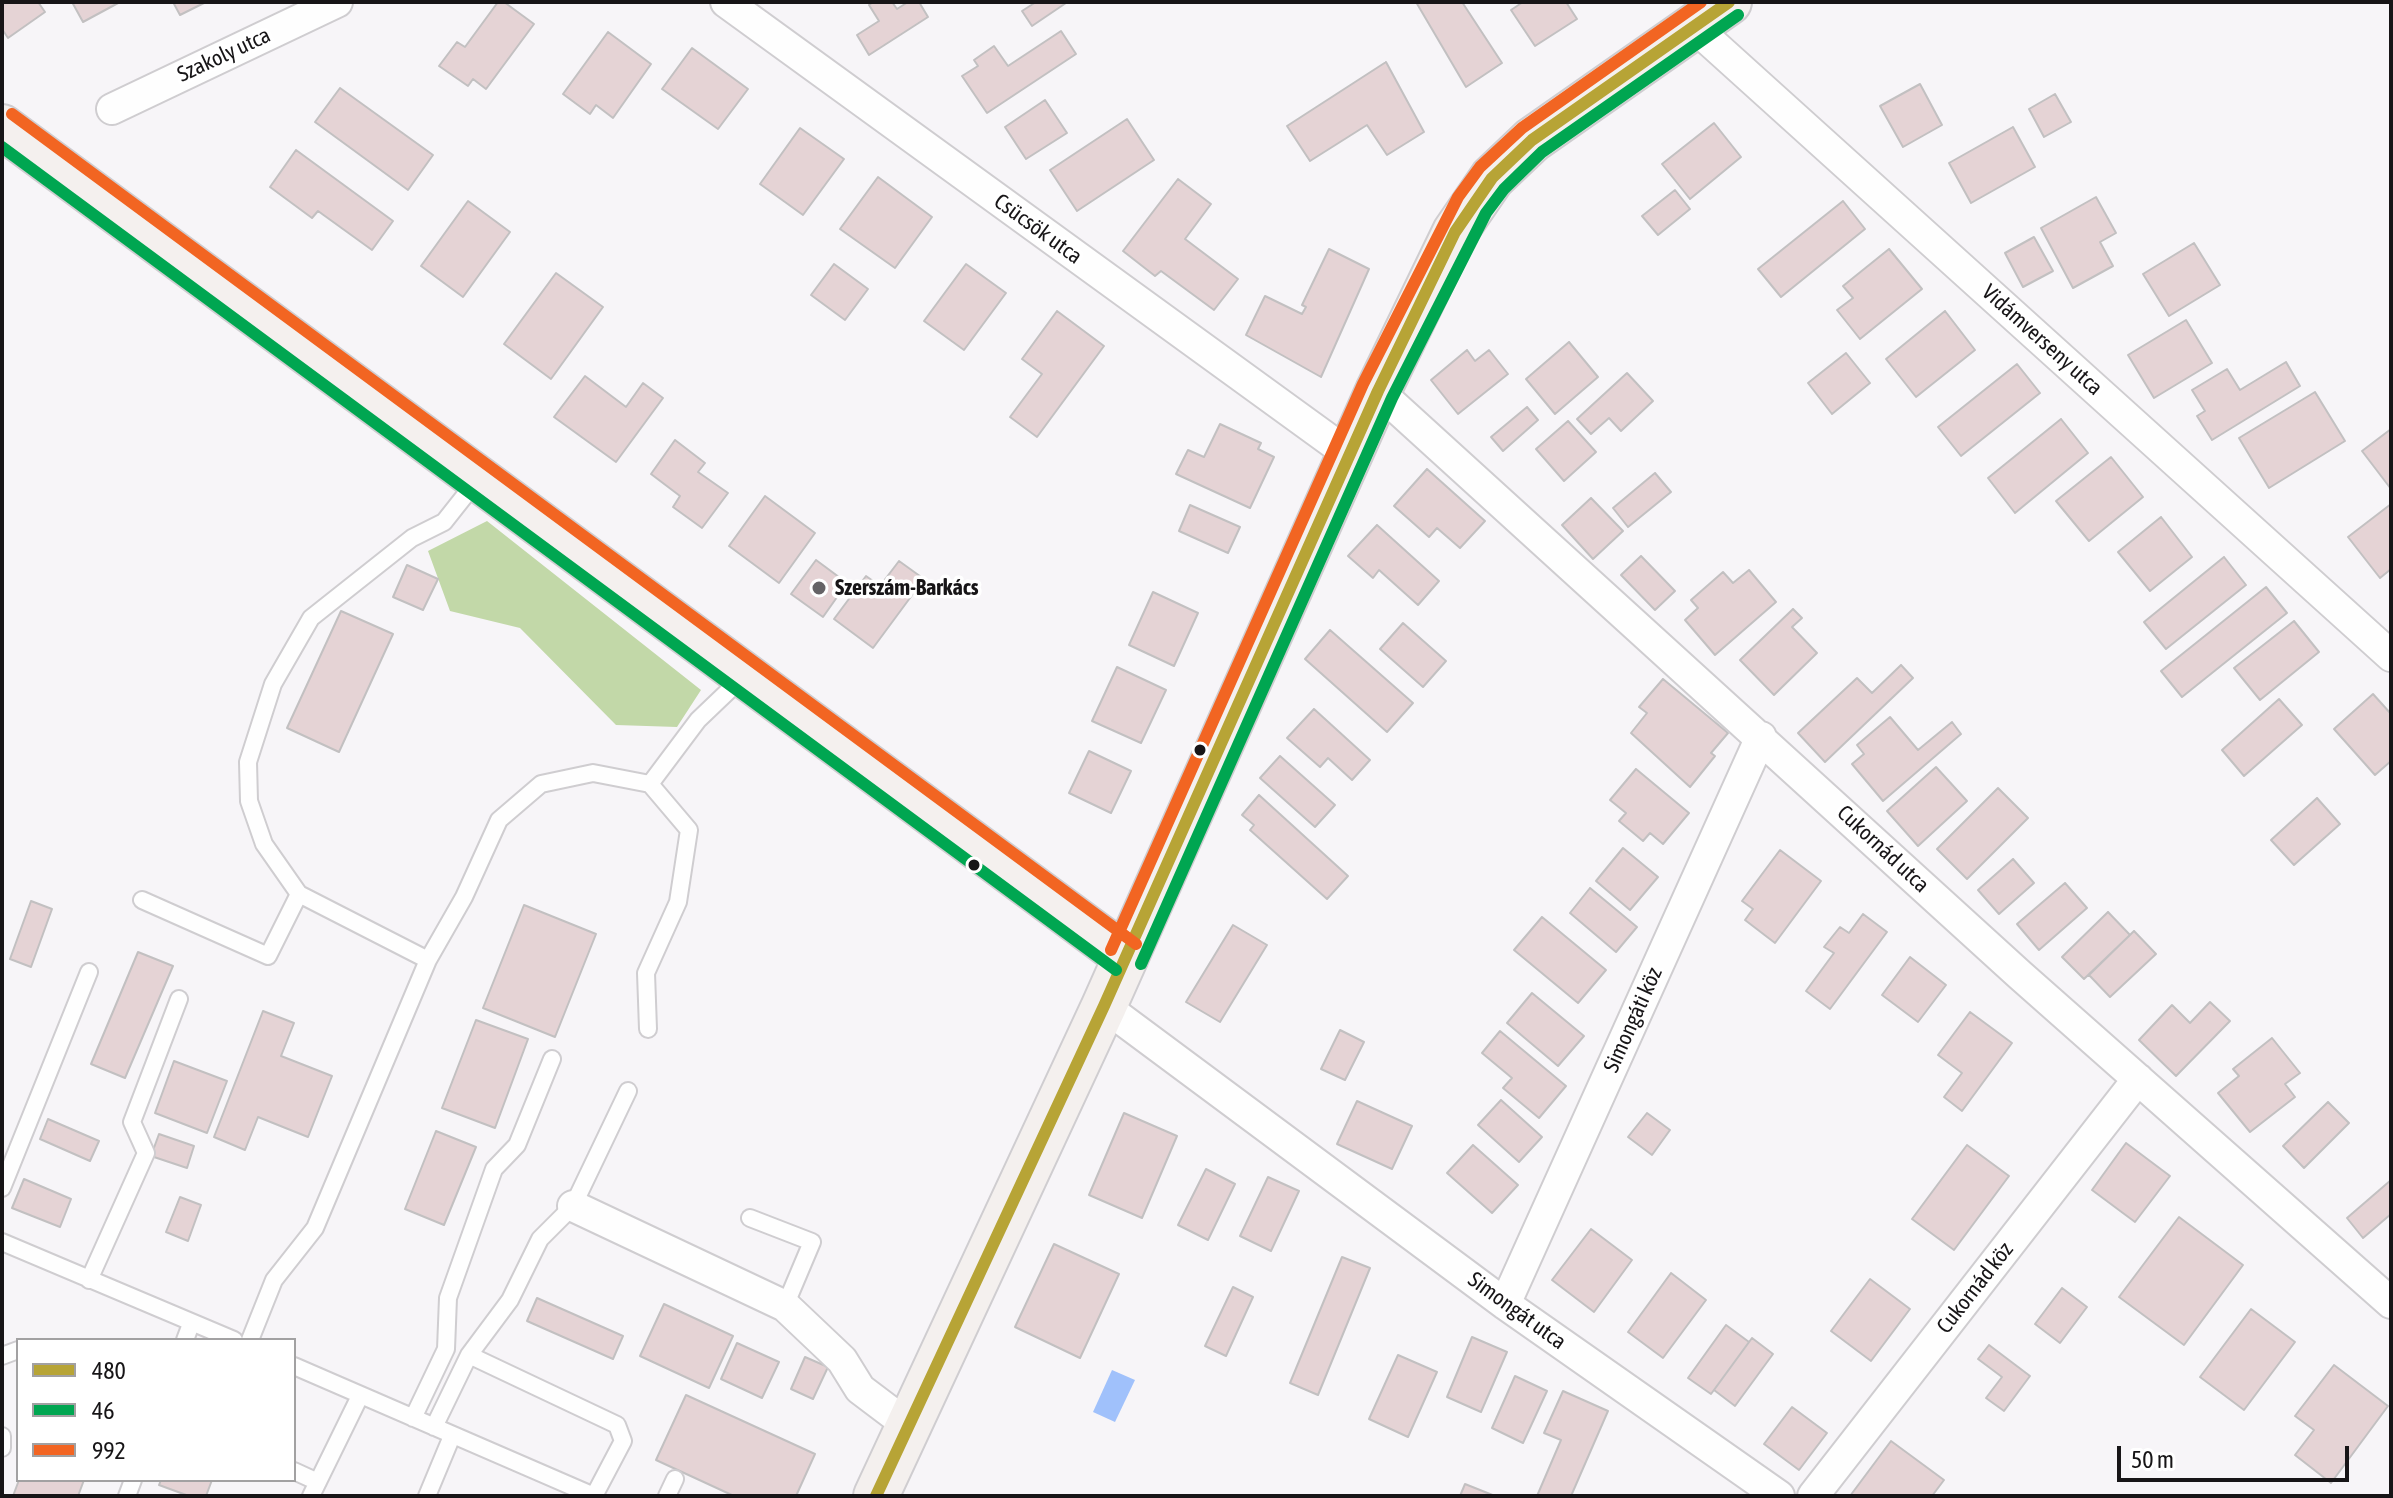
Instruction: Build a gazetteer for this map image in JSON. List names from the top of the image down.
{
  "streets": {
    "street": [
      "Szakoly utca",
      "Csücsök utca",
      "Vidámverseny utca",
      "Cukornád utca",
      "Simongáti köz",
      "Cukornád köz",
      "Simongát utca"
    ]
  },
  "crossings": [
    ["Cukornád utca", "Simongáti köz"],
    ["Cukornád utca", "Cukornád köz"],
    ["Simongáti köz", "Simongát utca"]
  ],
  "places": ["Szerszám-Barkács"],
  "lines": ["transit line 480", "transit line 992", "transit line 46"],
  "legend": ["480", "46", "992"],
  "scale_bar": "50 m"
}
